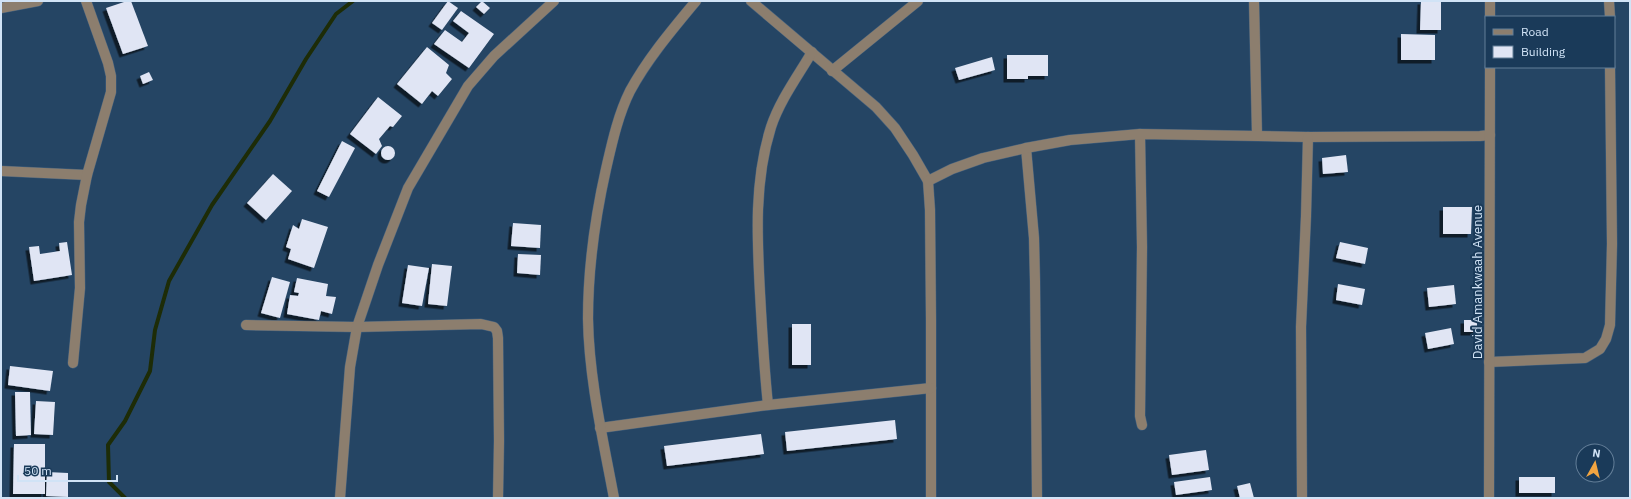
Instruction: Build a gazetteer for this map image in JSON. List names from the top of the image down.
{
  "streets": {
    "street": ["David Amankwaah Avenue"]
  },
  "legend": ["Road", "Building"],
  "scale_bar": "50 m",
  "north": "top"
}
